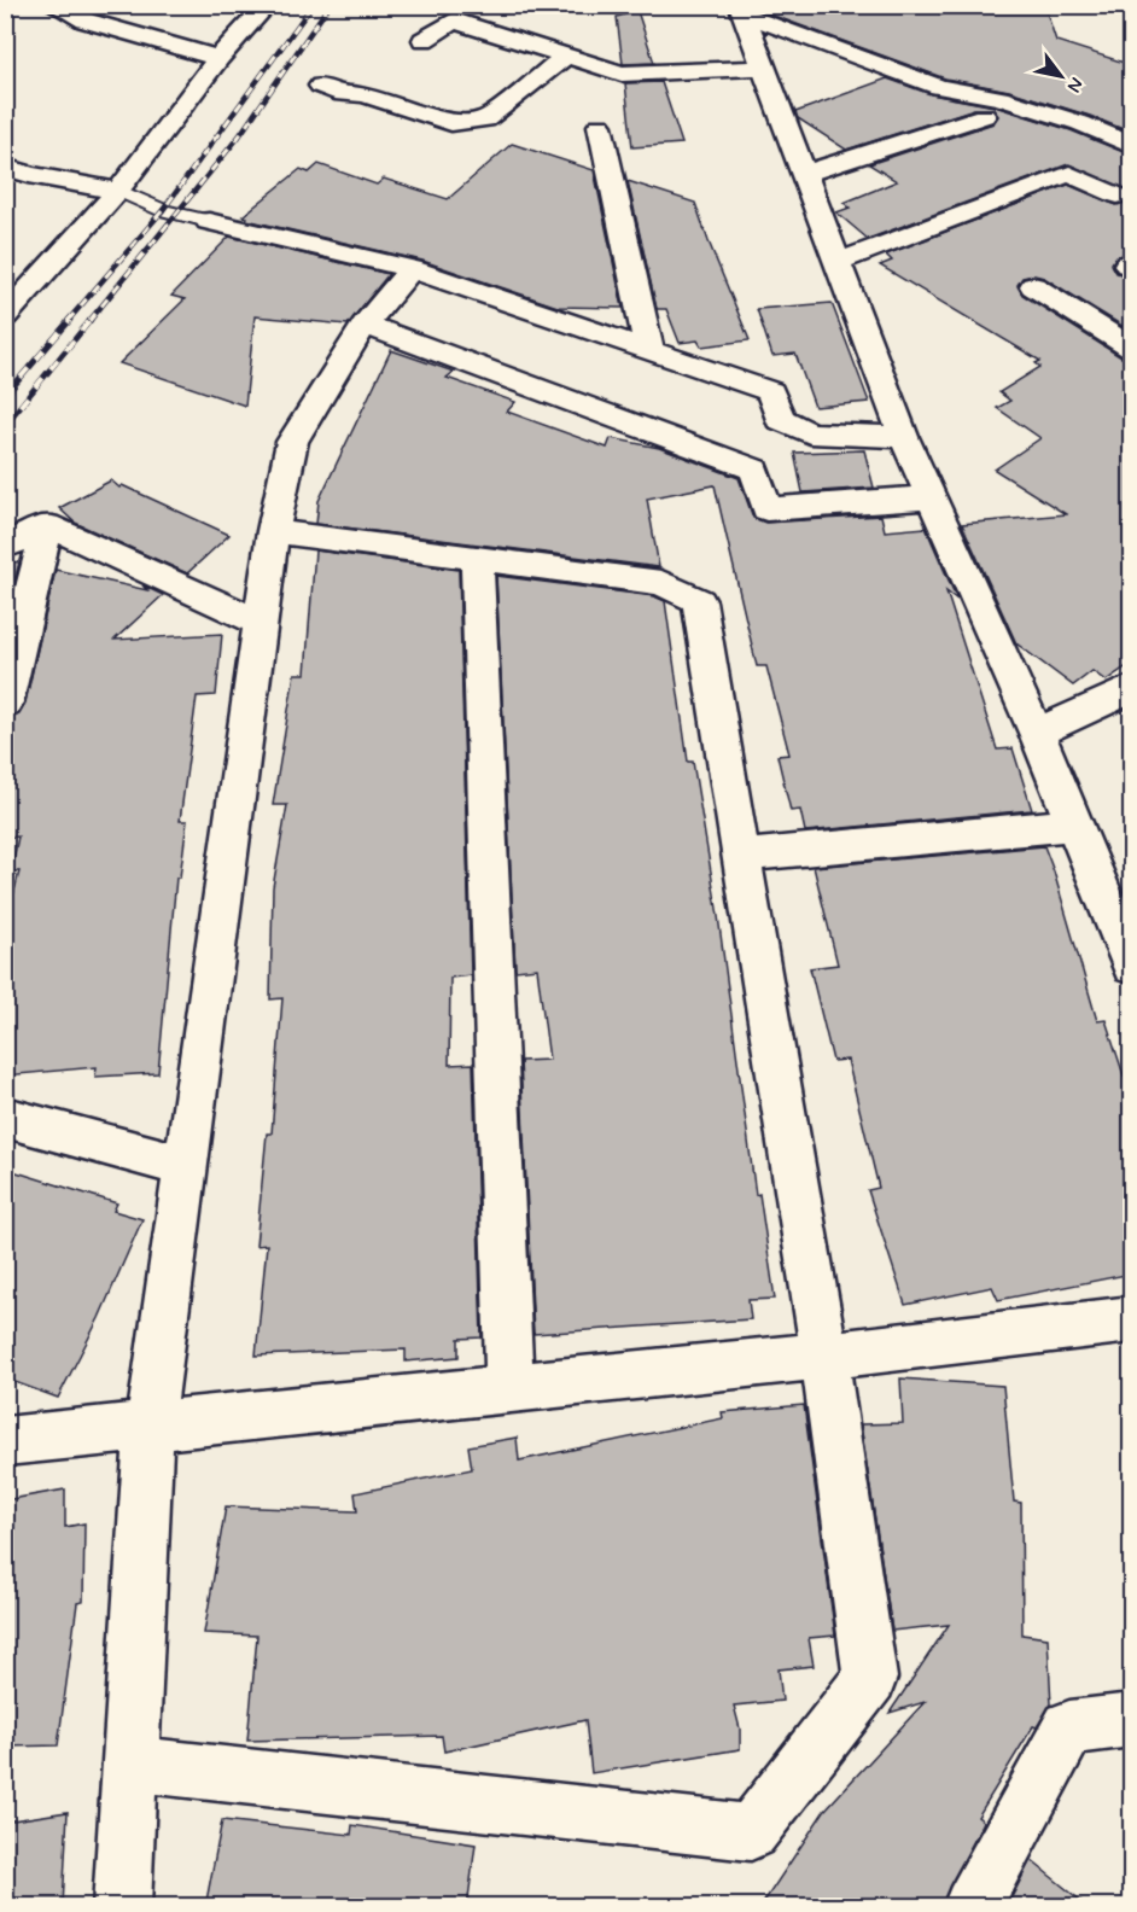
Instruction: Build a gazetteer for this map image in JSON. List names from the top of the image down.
{
  "north": "bottom right"
}
